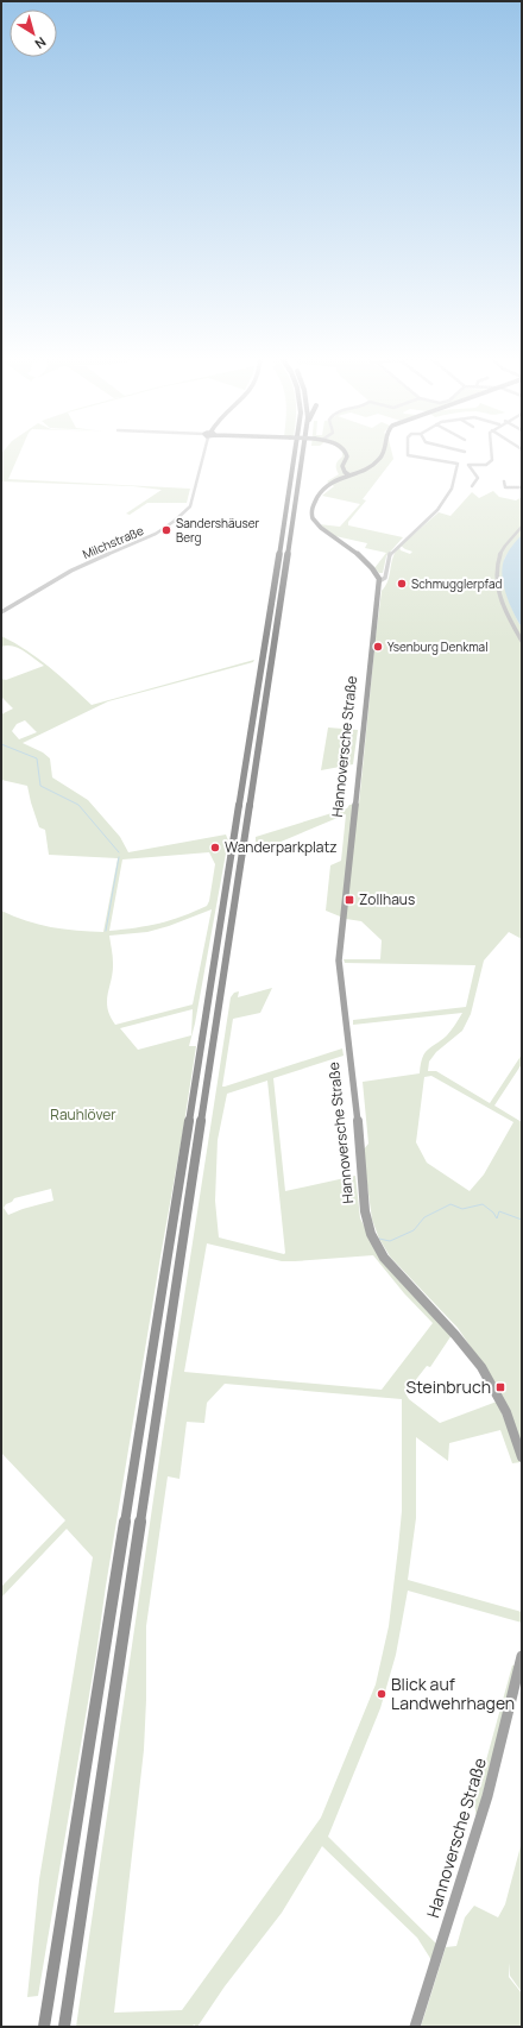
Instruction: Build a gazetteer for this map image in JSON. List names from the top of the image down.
{
  "streets": {
    "main road": ["Hannoversche Straße"],
    "street": ["Milchstraße"]
  },
  "parks": ["Rauhlöver"],
  "places": {
    "other": [
      "Sandershäuser Berg",
      "Schmugglerpfad",
      "Ysenburg Denkmal",
      "Wanderparkplatz",
      "Blick auf Landwehrhagen"
    ],
    "transit": ["Zollhaus", "Steinbruch"]
  },
  "north": "bottom right"
}
